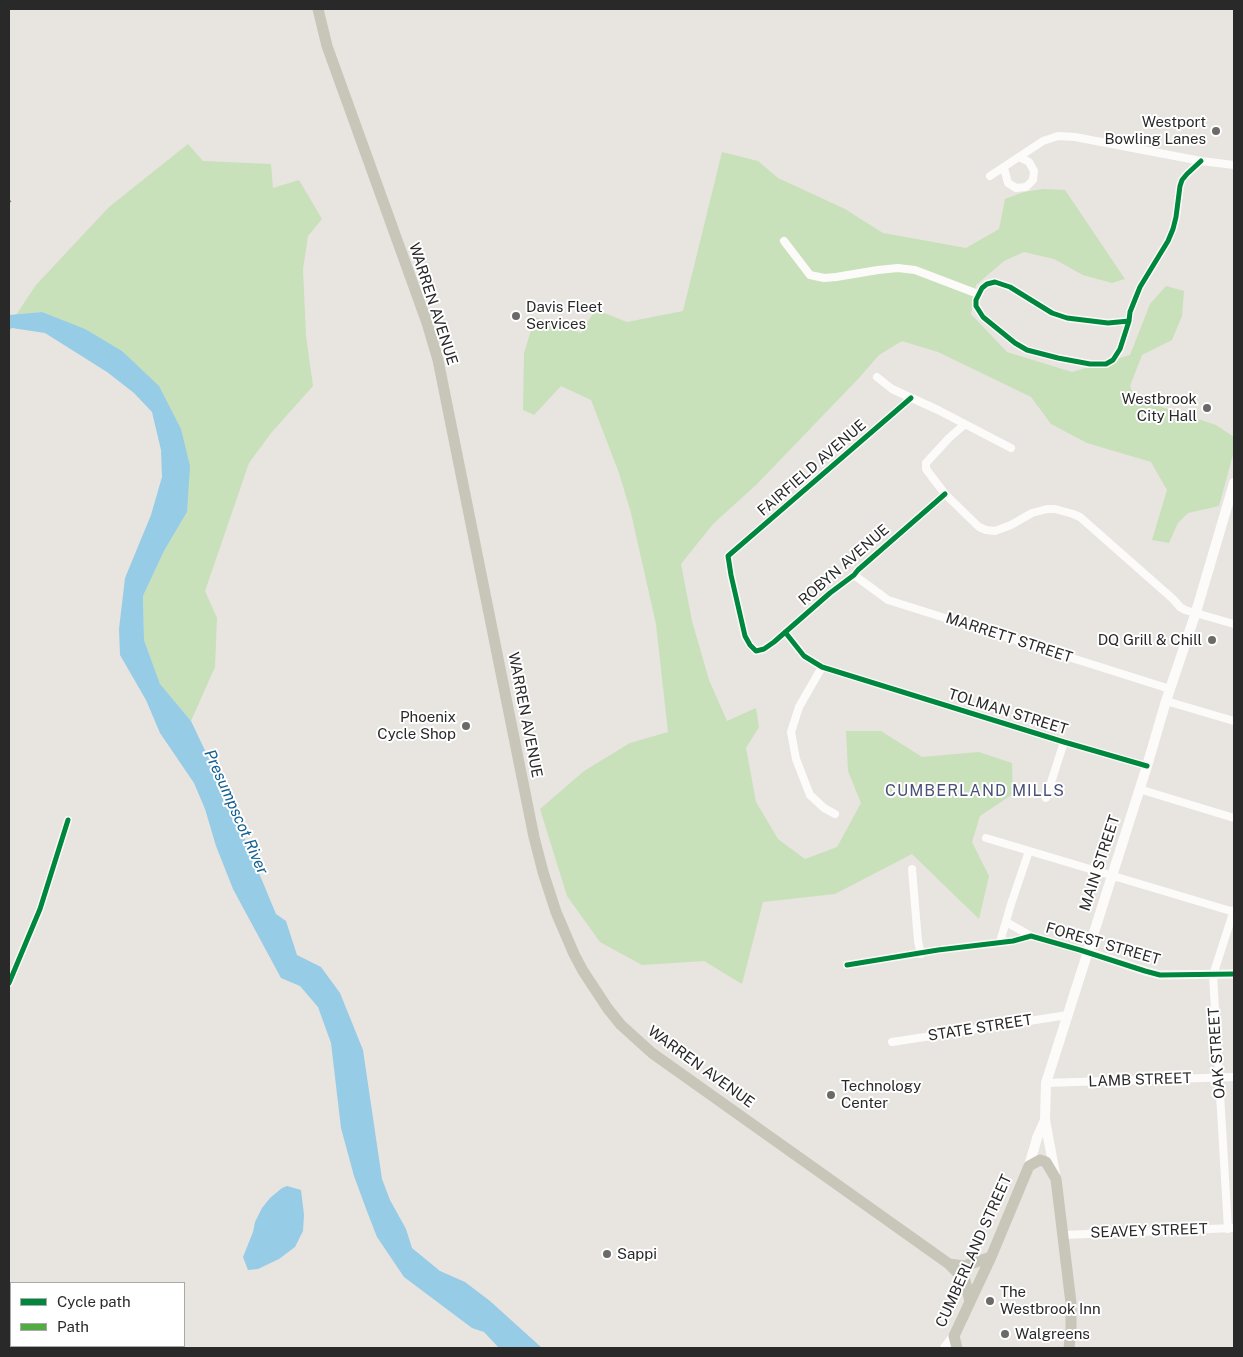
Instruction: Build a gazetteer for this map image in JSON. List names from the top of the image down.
{
  "streets": {
    "main road": ["WARREN AVENUE", "MAIN STREET", "CUMBERLAND STREET"],
    "street": [
      "FAIRFIELD AVENUE",
      "ROBYN AVENUE",
      "MARRETT STREET",
      "TOLMAN STREET",
      "FOREST STREET",
      "STATE STREET",
      "OAK STREET",
      "LAMB STREET",
      "SEAVEY STREET"
    ]
  },
  "crossings": [
    ["WARREN AVENUE", "CUMBERLAND STREET"],
    ["FAIRFIELD AVENUE", "ROBYN AVENUE"],
    ["ROBYN AVENUE", "MARRETT STREET"],
    ["ROBYN AVENUE", "TOLMAN STREET"],
    ["MARRETT STREET", "MAIN STREET"],
    ["TOLMAN STREET", "MAIN STREET"],
    ["MAIN STREET", "FOREST STREET"],
    ["MAIN STREET", "STATE STREET"],
    ["MAIN STREET", "LAMB STREET"],
    ["MAIN STREET", "SEAVEY STREET"],
    ["MAIN STREET", "CUMBERLAND STREET"],
    ["FOREST STREET", "OAK STREET"],
    ["OAK STREET", "LAMB STREET"],
    ["OAK STREET", "SEAVEY STREET"]
  ],
  "districts": ["CUMBERLAND MILLS"],
  "water": ["Presumpscot River"],
  "places": [
    "Westport Bowling Lanes",
    "Davis Fleet Services",
    "Westbrook City Hall",
    "DQ Grill & Chill",
    "Phoenix Cycle Shop",
    "Technology Center",
    "Sappi",
    "The Westbrook Inn",
    "Walgreens"
  ],
  "legend": ["Cycle path", "Path"]
}
